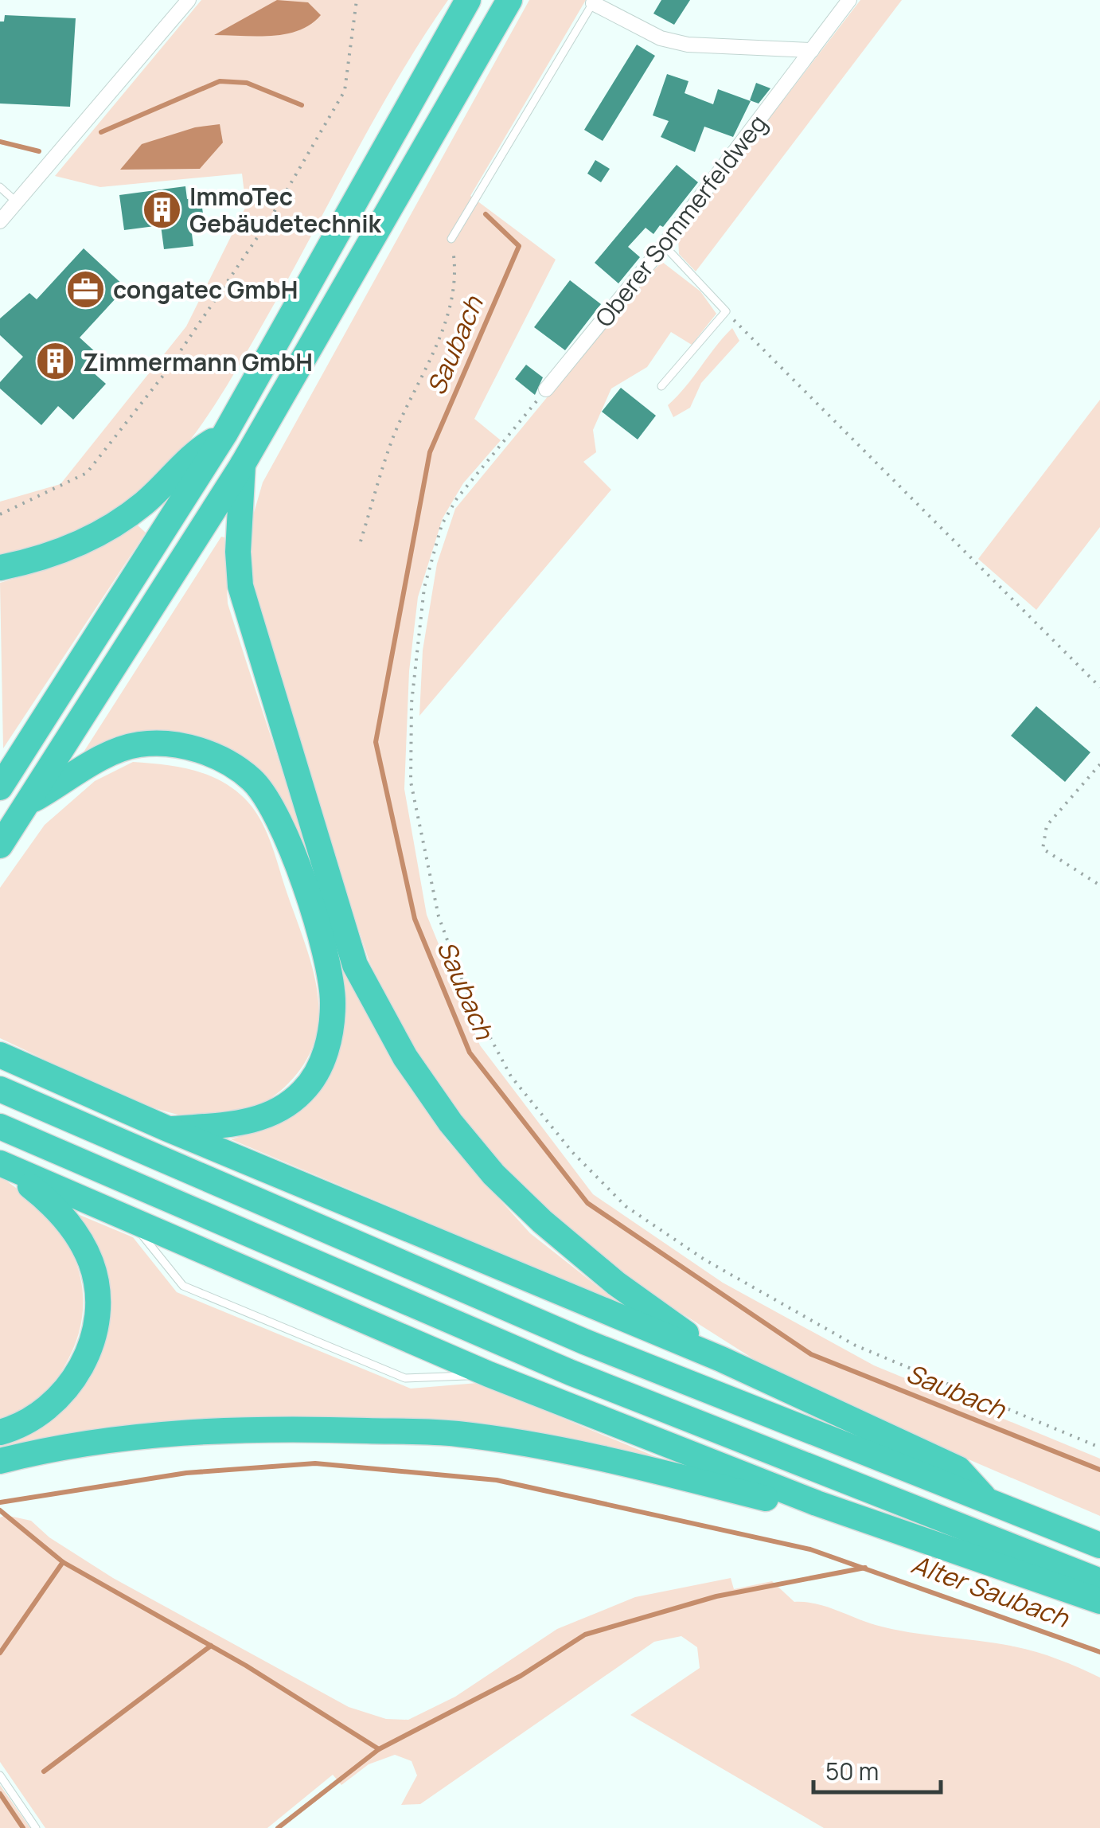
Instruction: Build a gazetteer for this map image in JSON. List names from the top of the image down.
{
  "streets": {
    "street": ["Oberer Sommerfeldweg"]
  },
  "water": ["Saubach", "Alter Saubach"],
  "places": {
    "building": ["ImmoTec Gebäudetechnik", "Zimmermann GmbH"],
    "office": ["congatec GmbH"]
  },
  "scale_bar": "50 m"
}
